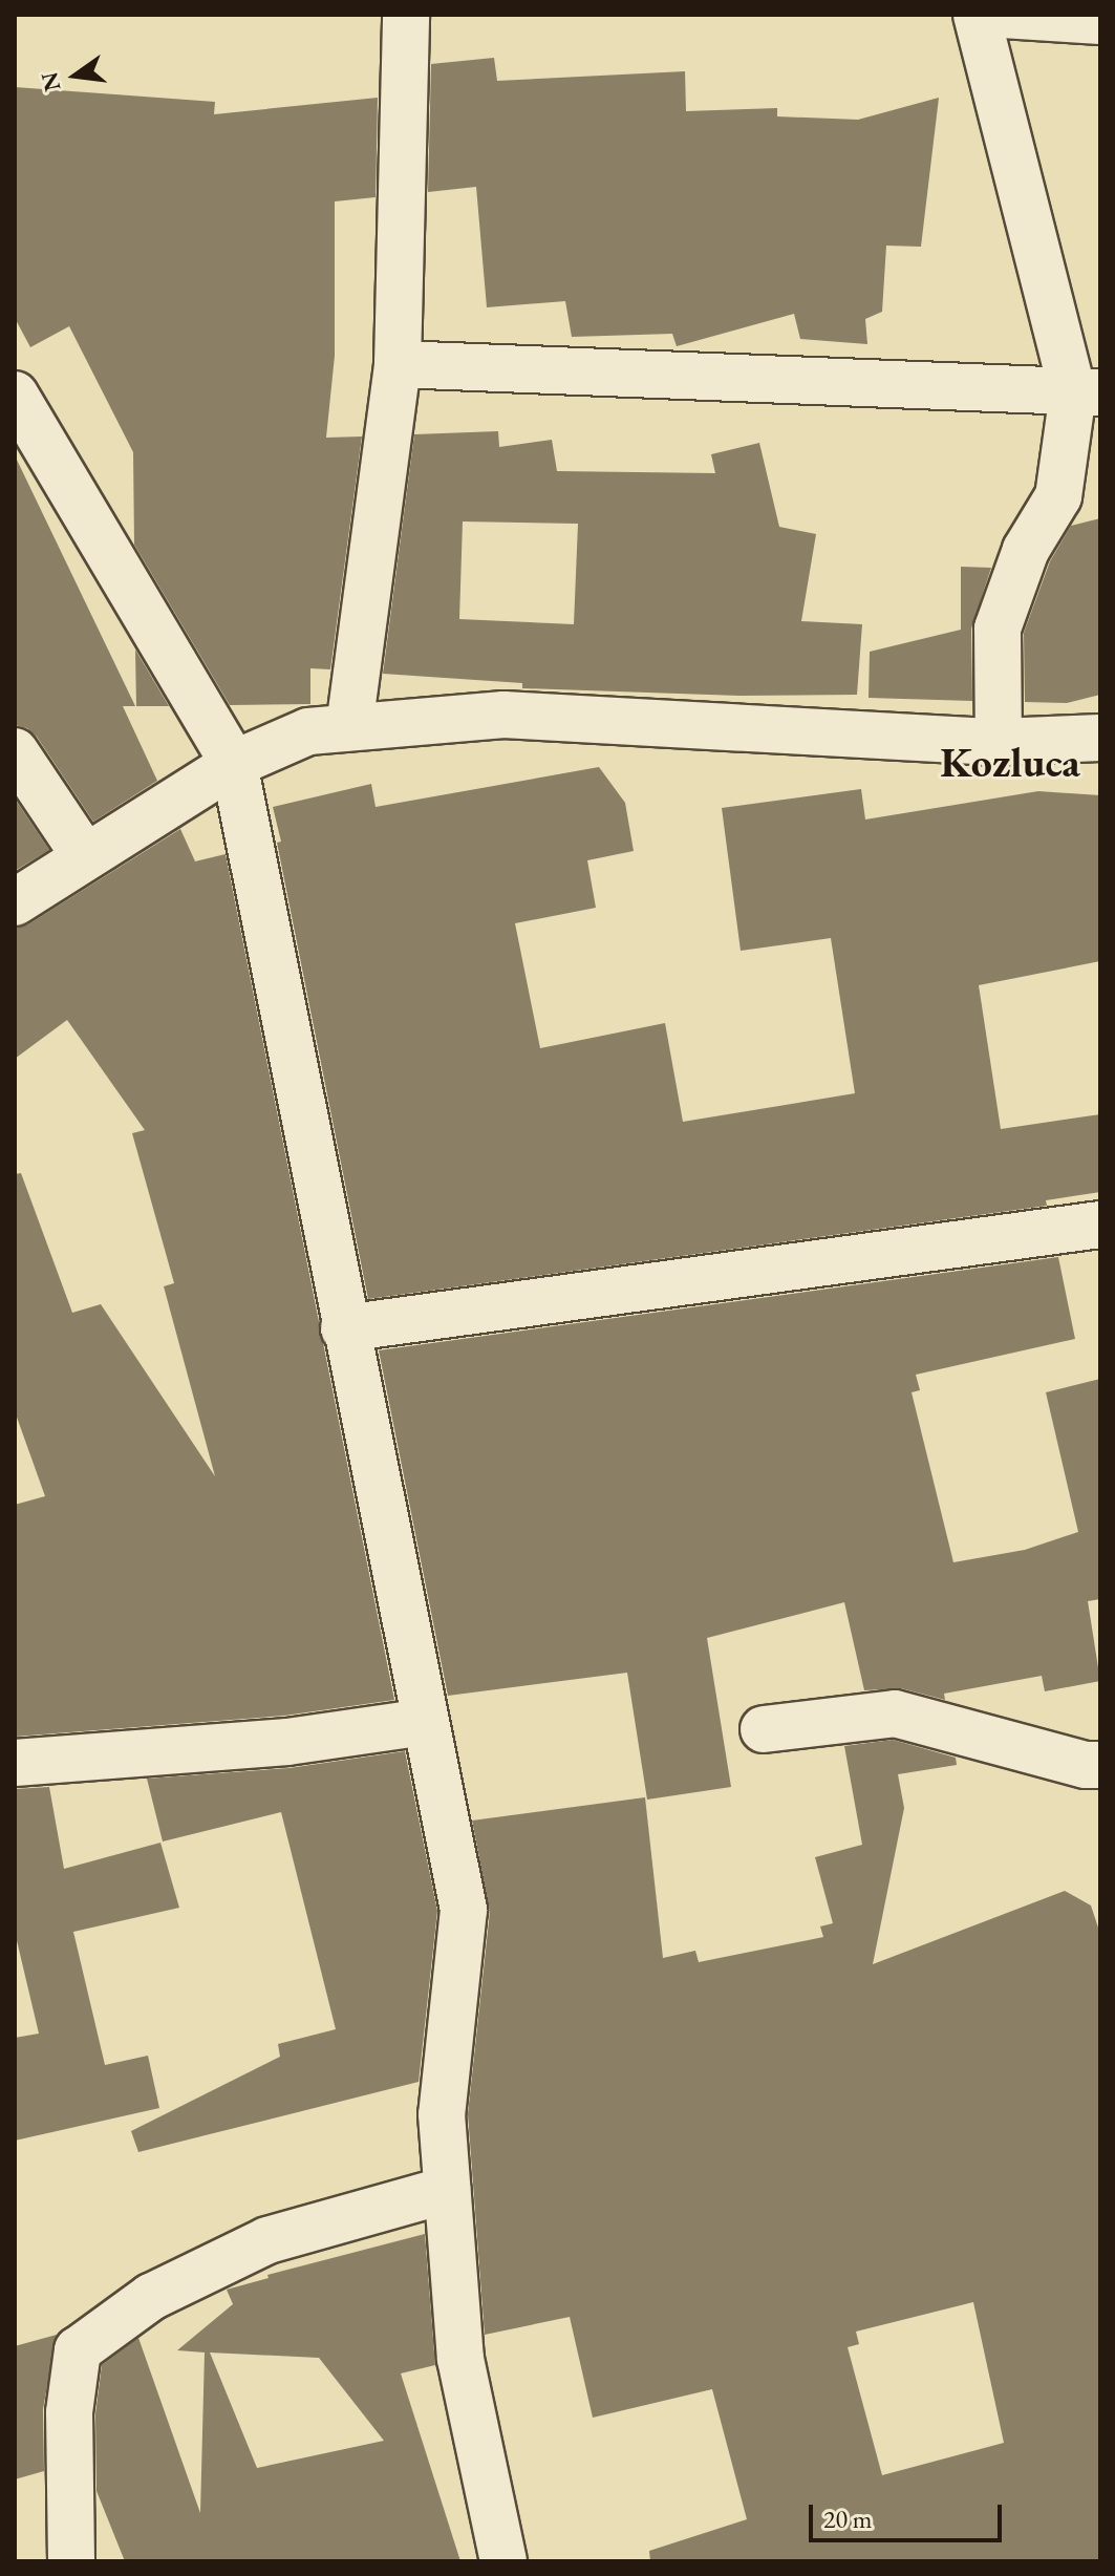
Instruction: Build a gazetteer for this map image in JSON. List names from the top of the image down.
{
  "districts": ["Kozluca"],
  "scale_bar": "20 m",
  "north": "left"
}
